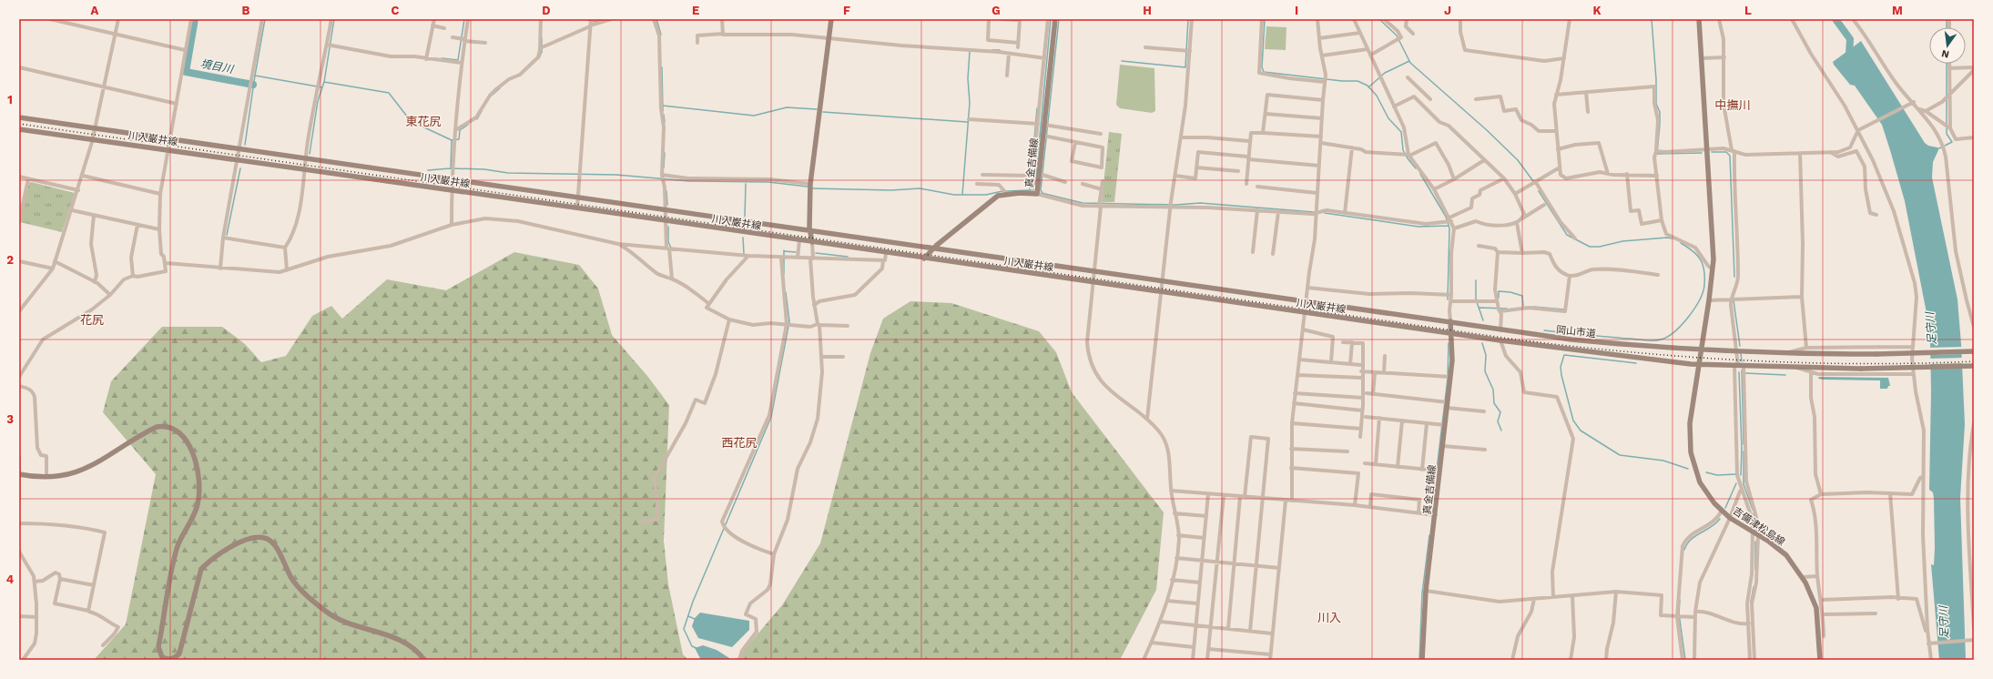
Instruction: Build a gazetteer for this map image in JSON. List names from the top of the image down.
{
  "streets": {
    "main road": [
      "川入巌井線",
      "真金吉備線",
      "岡山市道",
      "吉備津松島線"
    ]
  },
  "crossings": [
    ["川入巌井線", "真金吉備線"],
    ["川入巌井線", "岡山市道"],
    ["真金吉備線", "岡山市道"],
    ["岡山市道", "吉備津松島線"]
  ],
  "districts": [
    "中撫川",
    "東花尻",
    "花尻",
    "西花尻",
    "川入"
  ],
  "water": ["境目川", "足守川"],
  "north": "bottom",
  "grid": {
    "columns": [
      "A",
      "B",
      "C",
      "D",
      "E",
      "F",
      "G",
      "H",
      "I",
      "J",
      "K",
      "L",
      "M"
    ],
    "rows": [
      "1",
      "2",
      "3",
      "4"
    ]
  }
}
